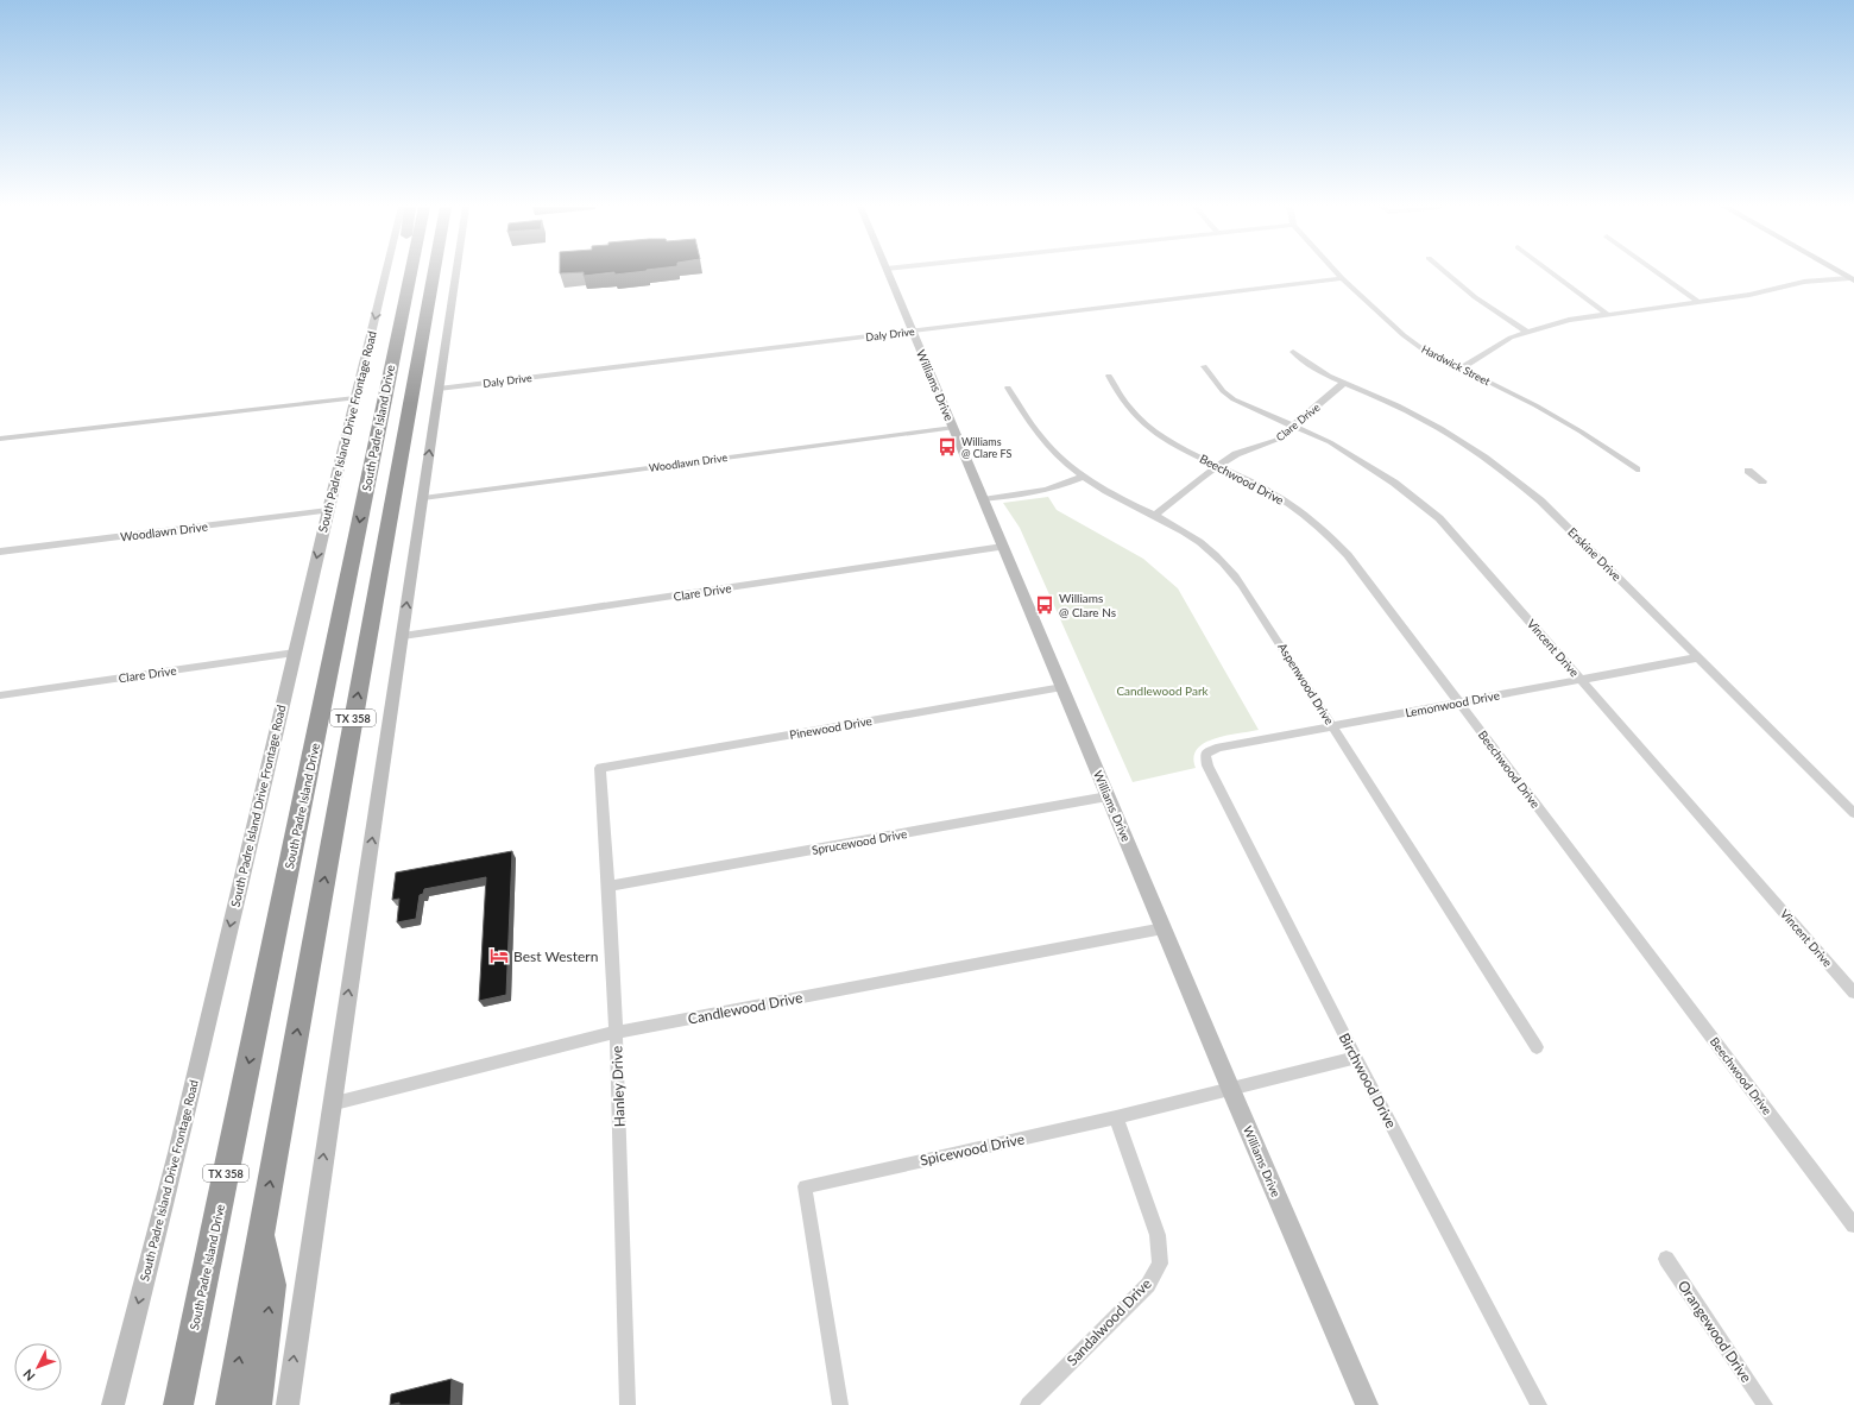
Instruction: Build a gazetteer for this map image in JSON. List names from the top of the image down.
{
  "streets": {
    "highway": ["South Padre Island Drive", "TX 358"],
    "main road": ["Williams Drive", "South Padre Island Drive Frontage Road"],
    "street": [
      "Daly Drive",
      "Hardwick Street",
      "Clare Drive",
      "Woodlawn Drive",
      "Beechwood Drive",
      "Erskine Drive",
      "Vincent Drive",
      "Aspenwood Drive",
      "Lemonwood Drive",
      "Pinewood Drive",
      "Sprucewood Drive",
      "Candlewood Drive",
      "Birchwood Drive",
      "Hanley Drive",
      "Spicewood Drive",
      "Sandalwood Drive",
      "Orangewood Drive"
    ]
  },
  "crossings": [
    ["Daly Drive", "Hardwick Street"],
    ["Daly Drive", "Williams Drive"],
    ["Williams Drive", "Clare Drive"],
    ["Williams Drive", "Woodlawn Drive"],
    ["Williams Drive", "Pinewood Drive"],
    ["Williams Drive", "Sprucewood Drive"],
    ["Williams Drive", "Candlewood Drive"],
    ["Williams Drive", "Spicewood Drive"],
    ["Clare Drive", "South Padre Island Drive Frontage Road"],
    ["Clare Drive", "Beechwood Drive"],
    ["Clare Drive", "Erskine Drive"],
    ["Clare Drive", "Vincent Drive"],
    ["Clare Drive", "Aspenwood Drive"],
    ["South Padre Island Drive Frontage Road", "Woodlawn Drive"],
    ["Beechwood Drive", "Lemonwood Drive"],
    ["Erskine Drive", "Lemonwood Drive"],
    ["Vincent Drive", "Lemonwood Drive"],
    ["Aspenwood Drive", "Lemonwood Drive"],
    ["Lemonwood Drive", "Birchwood Drive"],
    ["Pinewood Drive", "Hanley Drive"],
    ["Sprucewood Drive", "Hanley Drive"],
    ["Candlewood Drive", "Hanley Drive"],
    ["Birchwood Drive", "Spicewood Drive"],
    ["Spicewood Drive", "Sandalwood Drive"]
  ],
  "parks": ["Candlewood Park"],
  "places": {
    "bus stop": ["Williams @ Clare FS", "Williams @ Clare Ns"],
    "hotel": ["Best Western"]
  },
  "north": "bottom left"
}
